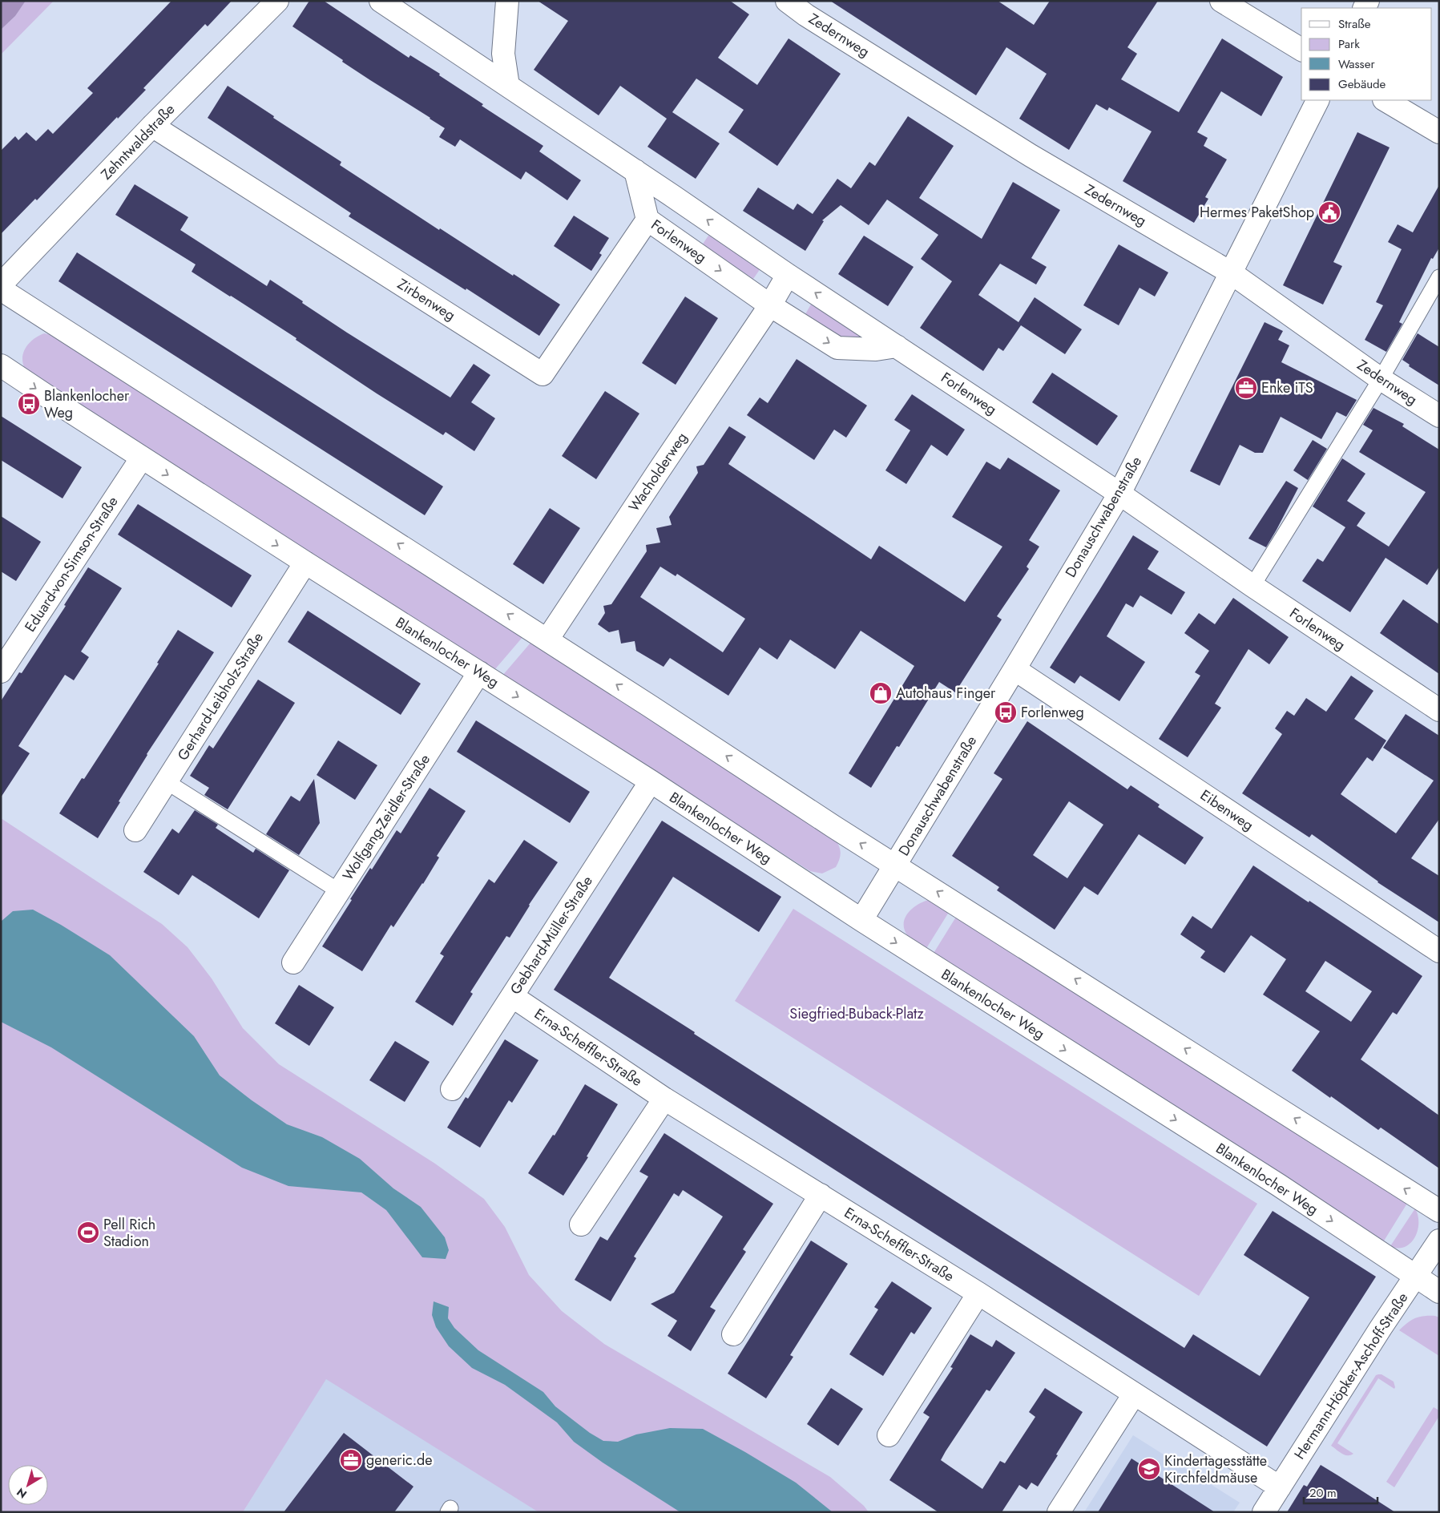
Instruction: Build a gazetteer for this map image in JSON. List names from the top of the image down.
{
  "streets": {
    "street": [
      "Zedernweg",
      "Zehntwaldstraße",
      "Forlenweg",
      "Zirbenweg",
      "Wacholderweg",
      "Donauschwabenstraße",
      "Eduard-von-Simson-Straße",
      "Blankenlocher Weg",
      "Gerhard-Leibholz-Straße",
      "Eibenweg",
      "Wolfgang-Zeidler-Straße",
      "Gebhard-Müller-Straße",
      "Erna-Scheffler-Straße",
      "Hermann-Höpker-Aschoff-Straße"
    ]
  },
  "crossings": [
    ["Zedernweg", "Donauschwabenstraße"],
    ["Zehntwaldstraße", "Zirbenweg"],
    ["Forlenweg", "Zirbenweg"],
    ["Forlenweg", "Wacholderweg"],
    ["Forlenweg", "Donauschwabenstraße"],
    ["Donauschwabenstraße", "Blankenlocher Weg"],
    ["Donauschwabenstraße", "Eibenweg"],
    ["Eduard-von-Simson-Straße", "Blankenlocher Weg"],
    ["Blankenlocher Weg", "Gerhard-Leibholz-Straße"],
    ["Blankenlocher Weg", "Wolfgang-Zeidler-Straße"],
    ["Blankenlocher Weg", "Gebhard-Müller-Straße"],
    ["Blankenlocher Weg", "Hermann-Höpker-Aschoff-Straße"],
    ["Gebhard-Müller-Straße", "Erna-Scheffler-Straße"],
    ["Erna-Scheffler-Straße", "Hermann-Höpker-Aschoff-Straße"]
  ],
  "parks": ["Siegfried-Buback-Platz"],
  "places": {
    "public building": ["Hermes PaketShop"],
    "office": ["Enke iTS", "generic.de"],
    "bus stop": ["Blankenlocher Weg", "Forlenweg"],
    "shop": ["Autohaus Finger"],
    "sports": ["Pell Rich Stadion"],
    "school or university": ["Kindertagesstätte Kirchfeldmäuse"]
  },
  "legend": [
    "Straße",
    "Park",
    "Wasser",
    "Gebäude"
  ],
  "scale_bar": "20 m",
  "north": "bottom left"
}
